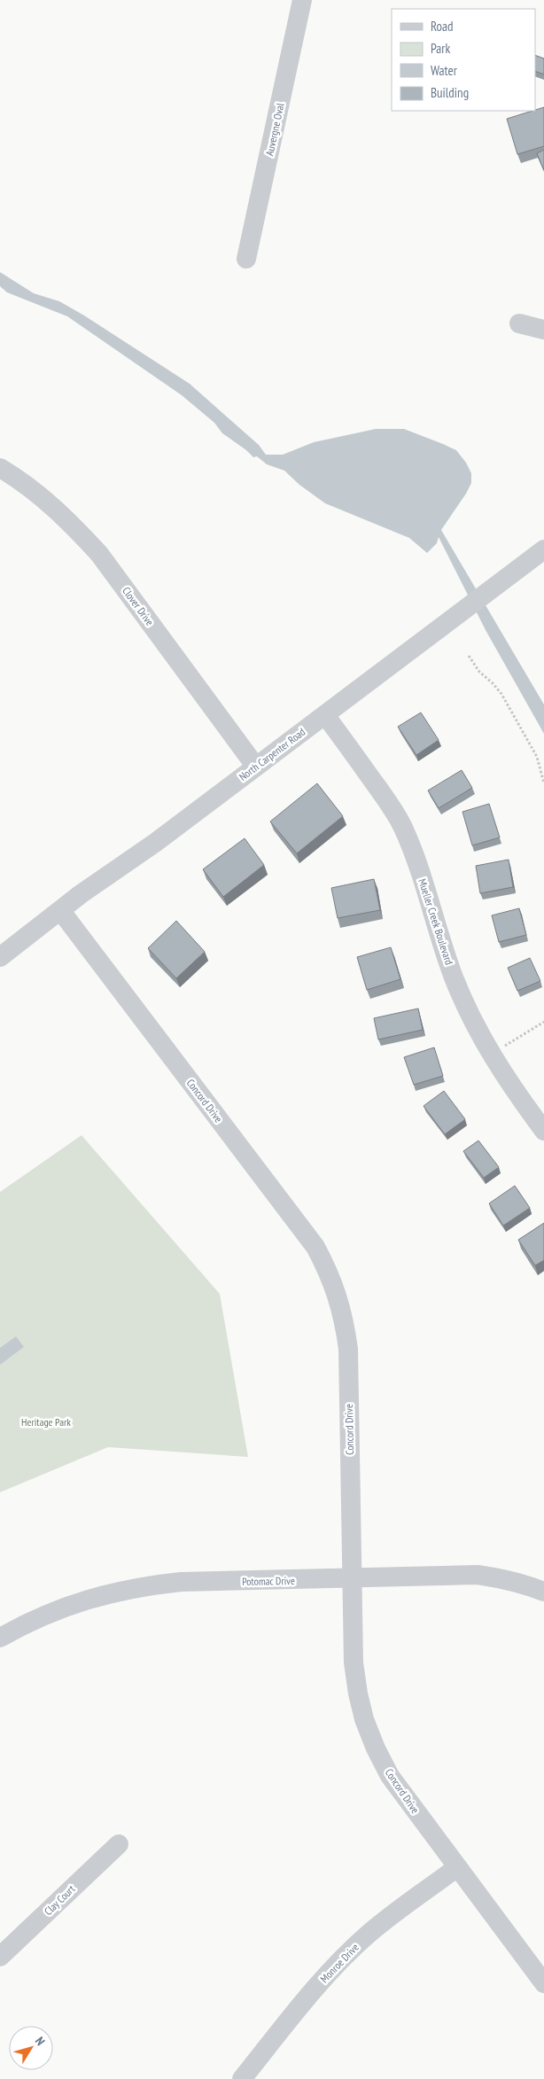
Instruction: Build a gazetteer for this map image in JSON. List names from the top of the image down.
{
  "streets": {
    "street": [
      "Auvergne Oval",
      "Clover Drive",
      "North Carpenter Road",
      "Mueller Creek Boulevard",
      "Concord Drive",
      "Potomac Drive",
      "Clay Court",
      "Monroe Drive"
    ]
  },
  "crossings": [
    ["Clover Drive", "North Carpenter Road"],
    ["North Carpenter Road", "Mueller Creek Boulevard"],
    ["North Carpenter Road", "Concord Drive"],
    ["Concord Drive", "Potomac Drive"],
    ["Concord Drive", "Monroe Drive"]
  ],
  "parks": ["Heritage Park"],
  "legend": [
    "Road",
    "Park",
    "Water",
    "Building"
  ],
  "north": "top right"
}
